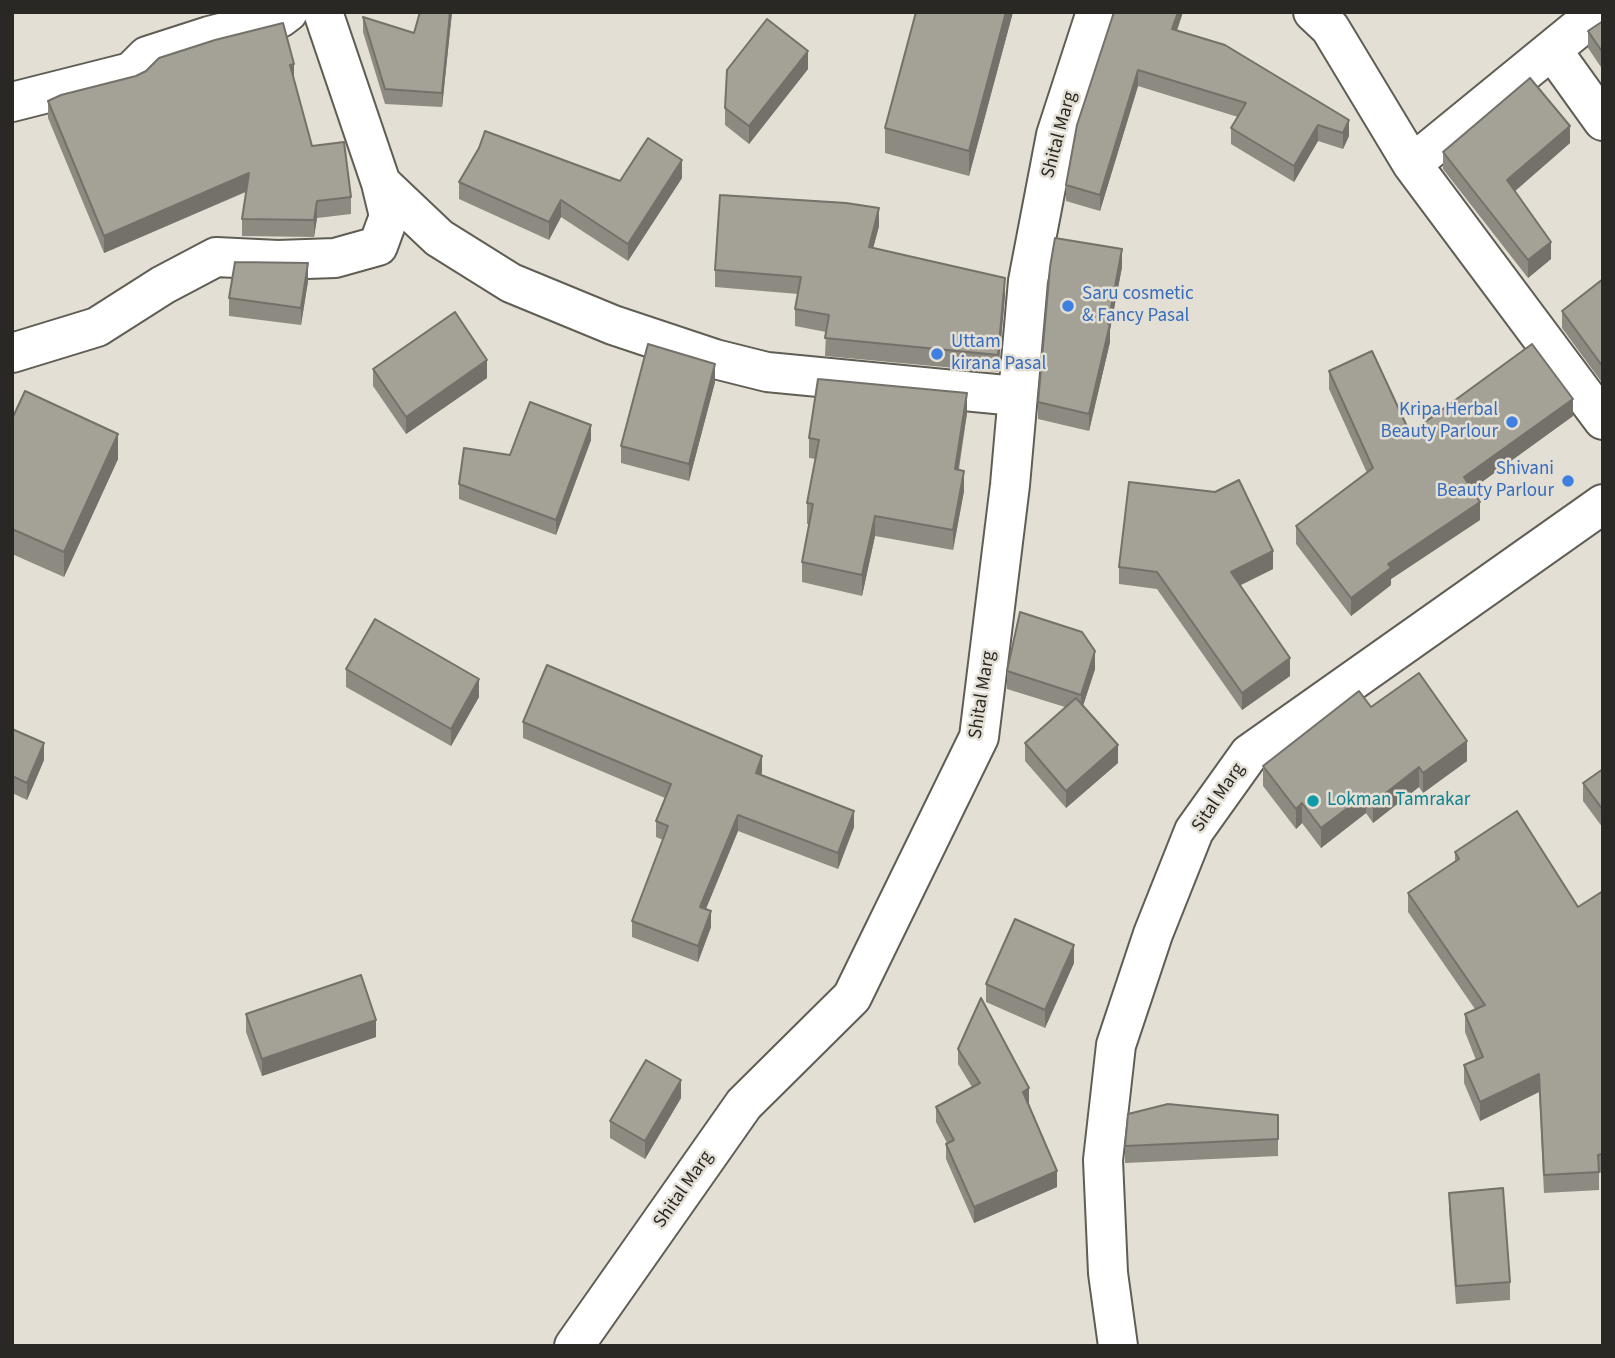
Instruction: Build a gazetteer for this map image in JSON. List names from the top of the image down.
{
  "streets": {
    "street": ["Shital Marg", "Sital Marg"]
  },
  "places": [
    "Saru cosmetic & Fancy Pasal",
    "Uttam kirana Pasal",
    "Kripa Herbal Beauty Parlour",
    "Shivani Beauty Parlour",
    "Lokman Tamrakar"
  ]
}
